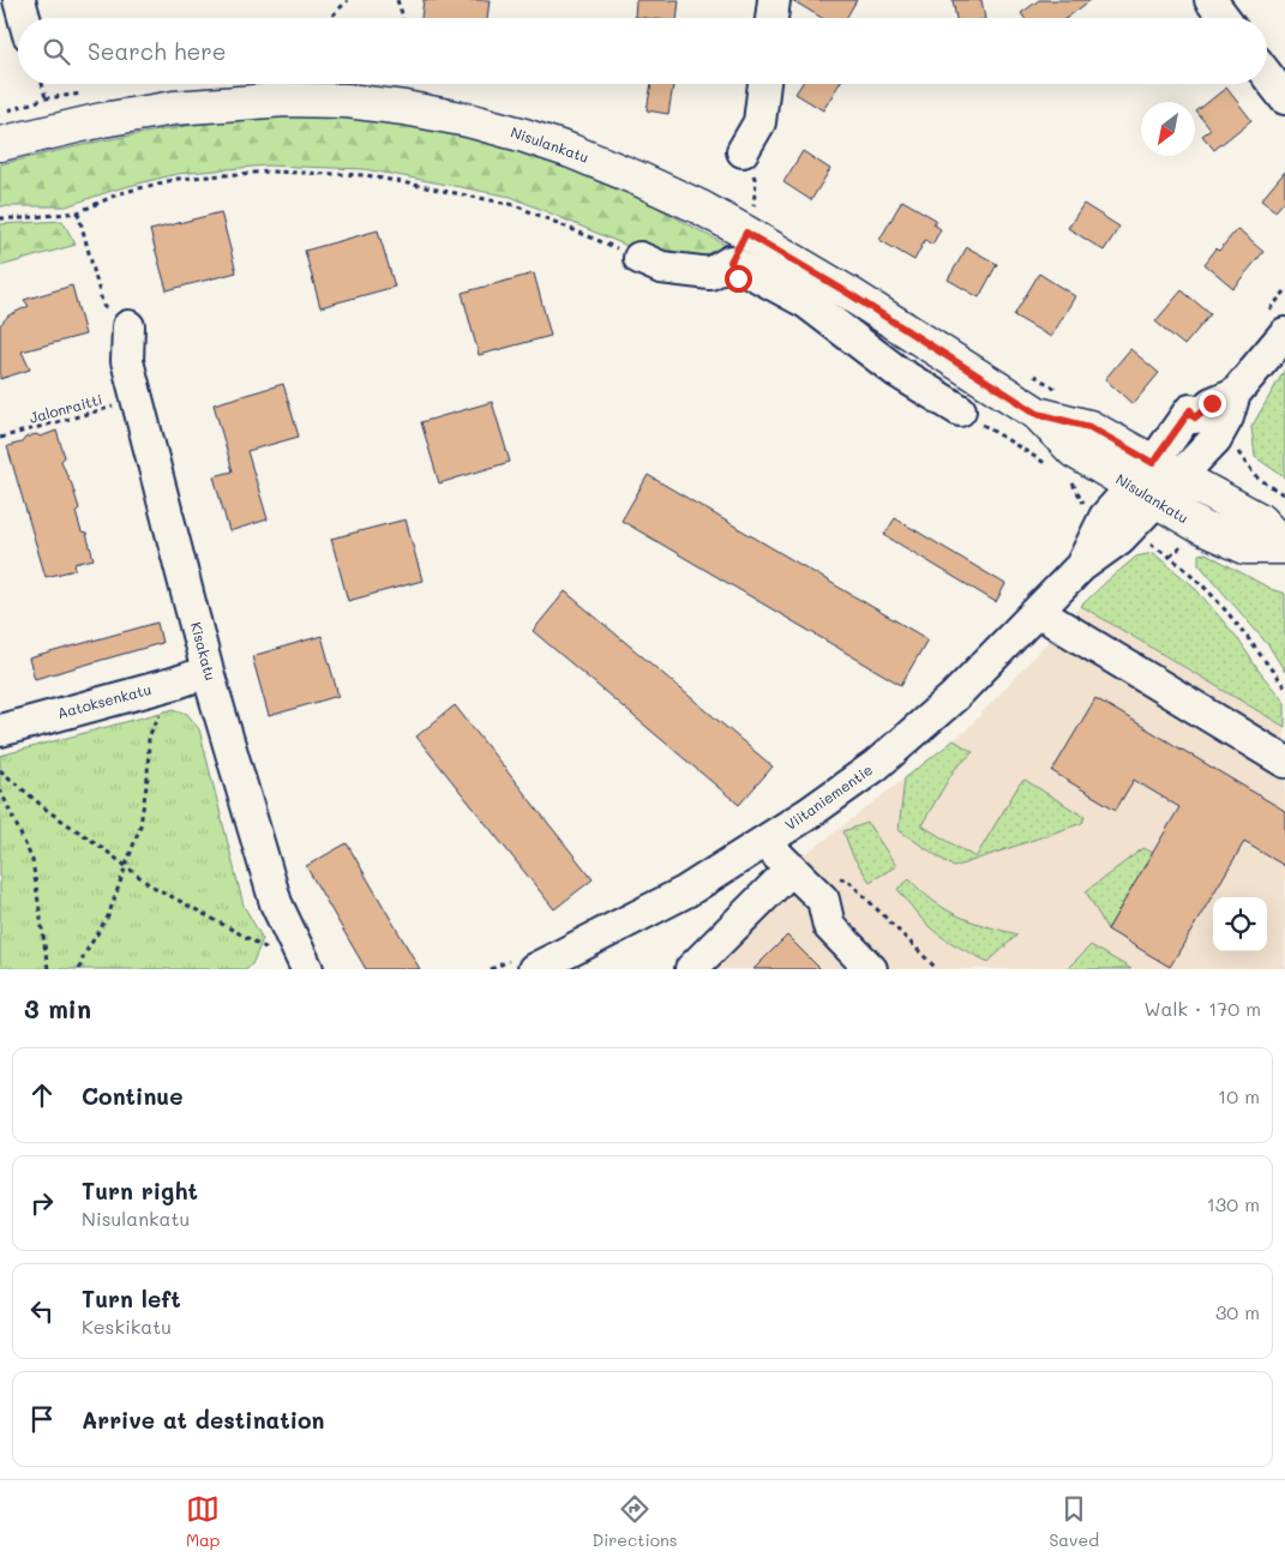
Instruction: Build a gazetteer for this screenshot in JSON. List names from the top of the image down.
{
  "streets": {
    "main road": ["Nisulankatu"],
    "street": ["Kisakatu", "Aatoksenkatu", "Viitaniementie"],
    "path": ["Jalonraitti"]
  },
  "crossings": [
    ["Nisulankatu", "Viitaniementie"],
    ["Jalonraitti", "Kisakatu"],
    ["Kisakatu", "Aatoksenkatu"]
  ],
  "north": "bottom left",
  "page": {
    "search": "Search here",
    "heading": ["3 min", "Walk · 170 m"],
    "list": [
      ["Continue", "10 m"],
      ["Turn right", "Nisulankatu", "130 m"],
      ["Turn left", "Keskikatu", "30 m"],
      "Arrive at destination"
    ],
    "nav": ["Map", "Directions", "Saved"]
  }
}
